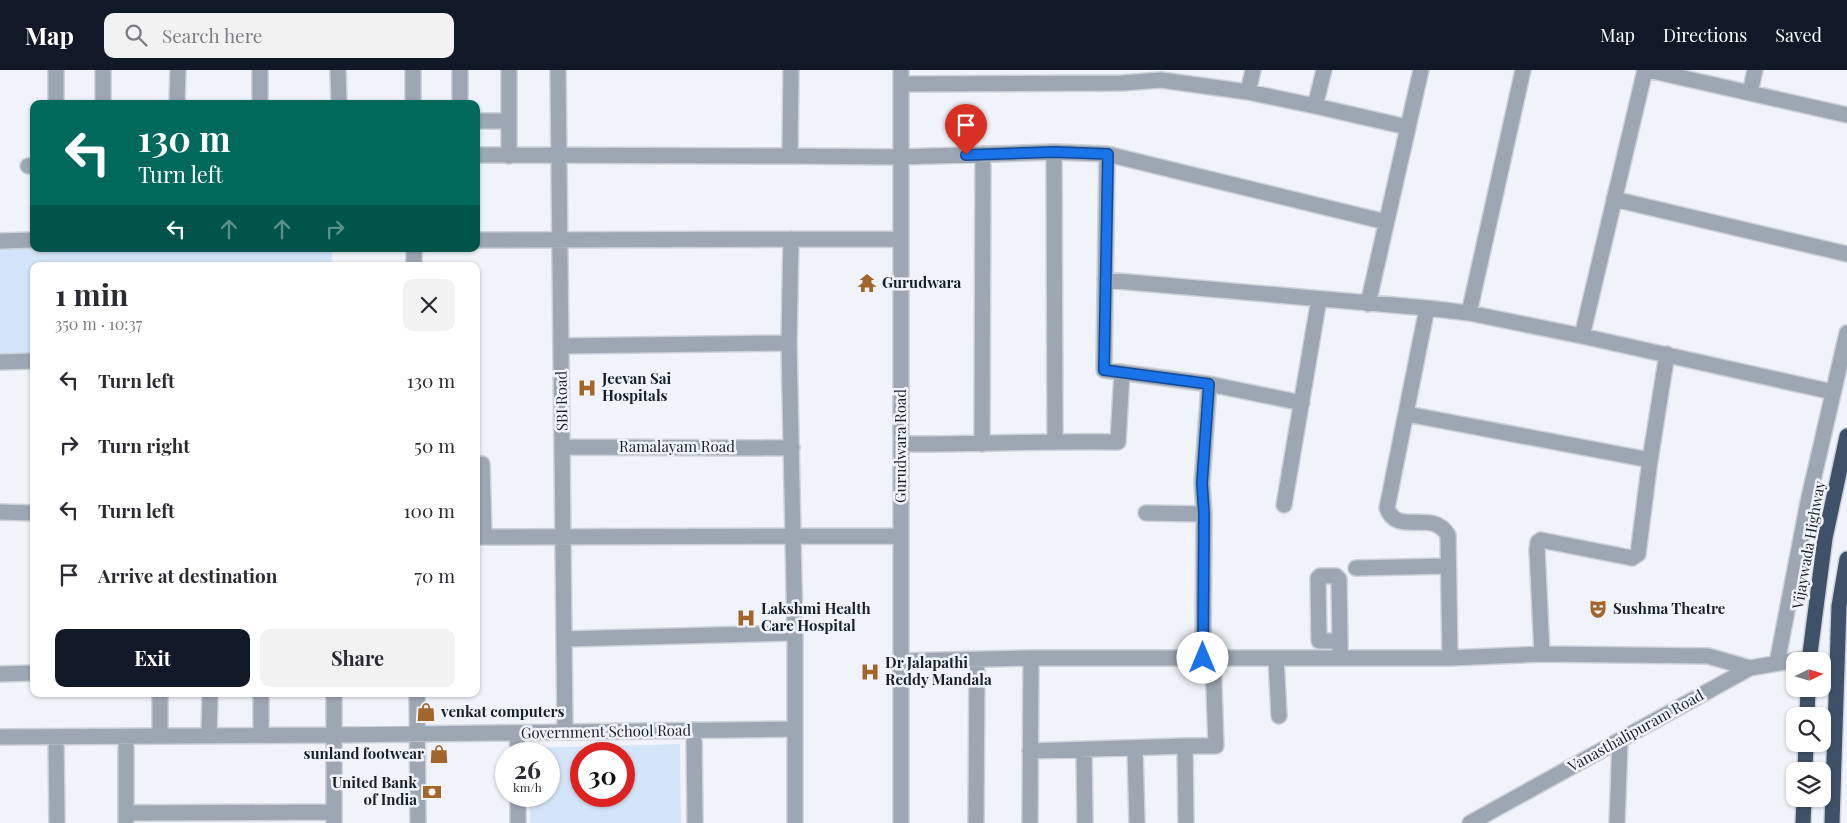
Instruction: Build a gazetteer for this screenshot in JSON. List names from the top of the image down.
{
  "streets": {
    "highway": ["Vijaywada Highway"],
    "street": [
      "SBI Road",
      "Gurudwara Road",
      "Ramalayam Road",
      "Vanasthalipuram Road",
      "Government School Road"
    ]
  },
  "crossings": [
    ["SBI Road", "Ramalayam Road"],
    ["SBI Road", "Government School Road"]
  ],
  "places": {
    "temple": ["Gurudwara"],
    "hospital": ["Jeevan Sai Hospitals", "Lakshmi Health Care Hospital", "Dr Jalapathi Reddy Mandala"],
    "theatre": ["Sushma Theatre"],
    "shop": ["venkat computers", "sunland footwear"],
    "bank": ["United Bank of India"]
  },
  "north": "right",
  "page": {
    "header": "Map",
    "search": "Search here",
    "nav": ["Map", "Directions", "Saved"],
    "turn": ["130 m", "Turn left"],
    "heading": ["1 min", "350 m · 10:37"],
    "list": [
      {
        "name": "Turn left",
        "value": "130 m"
      },
      {
        "name": "Turn right",
        "value": "50 m"
      },
      {
        "name": "Turn left",
        "value": "100 m"
      },
      {
        "name": "Arrive at destination",
        "value": "70 m"
      }
    ],
    "buttons": ["Exit", "Share"],
    "speed": "26 km/h",
    "limit": "30"
  }
}
